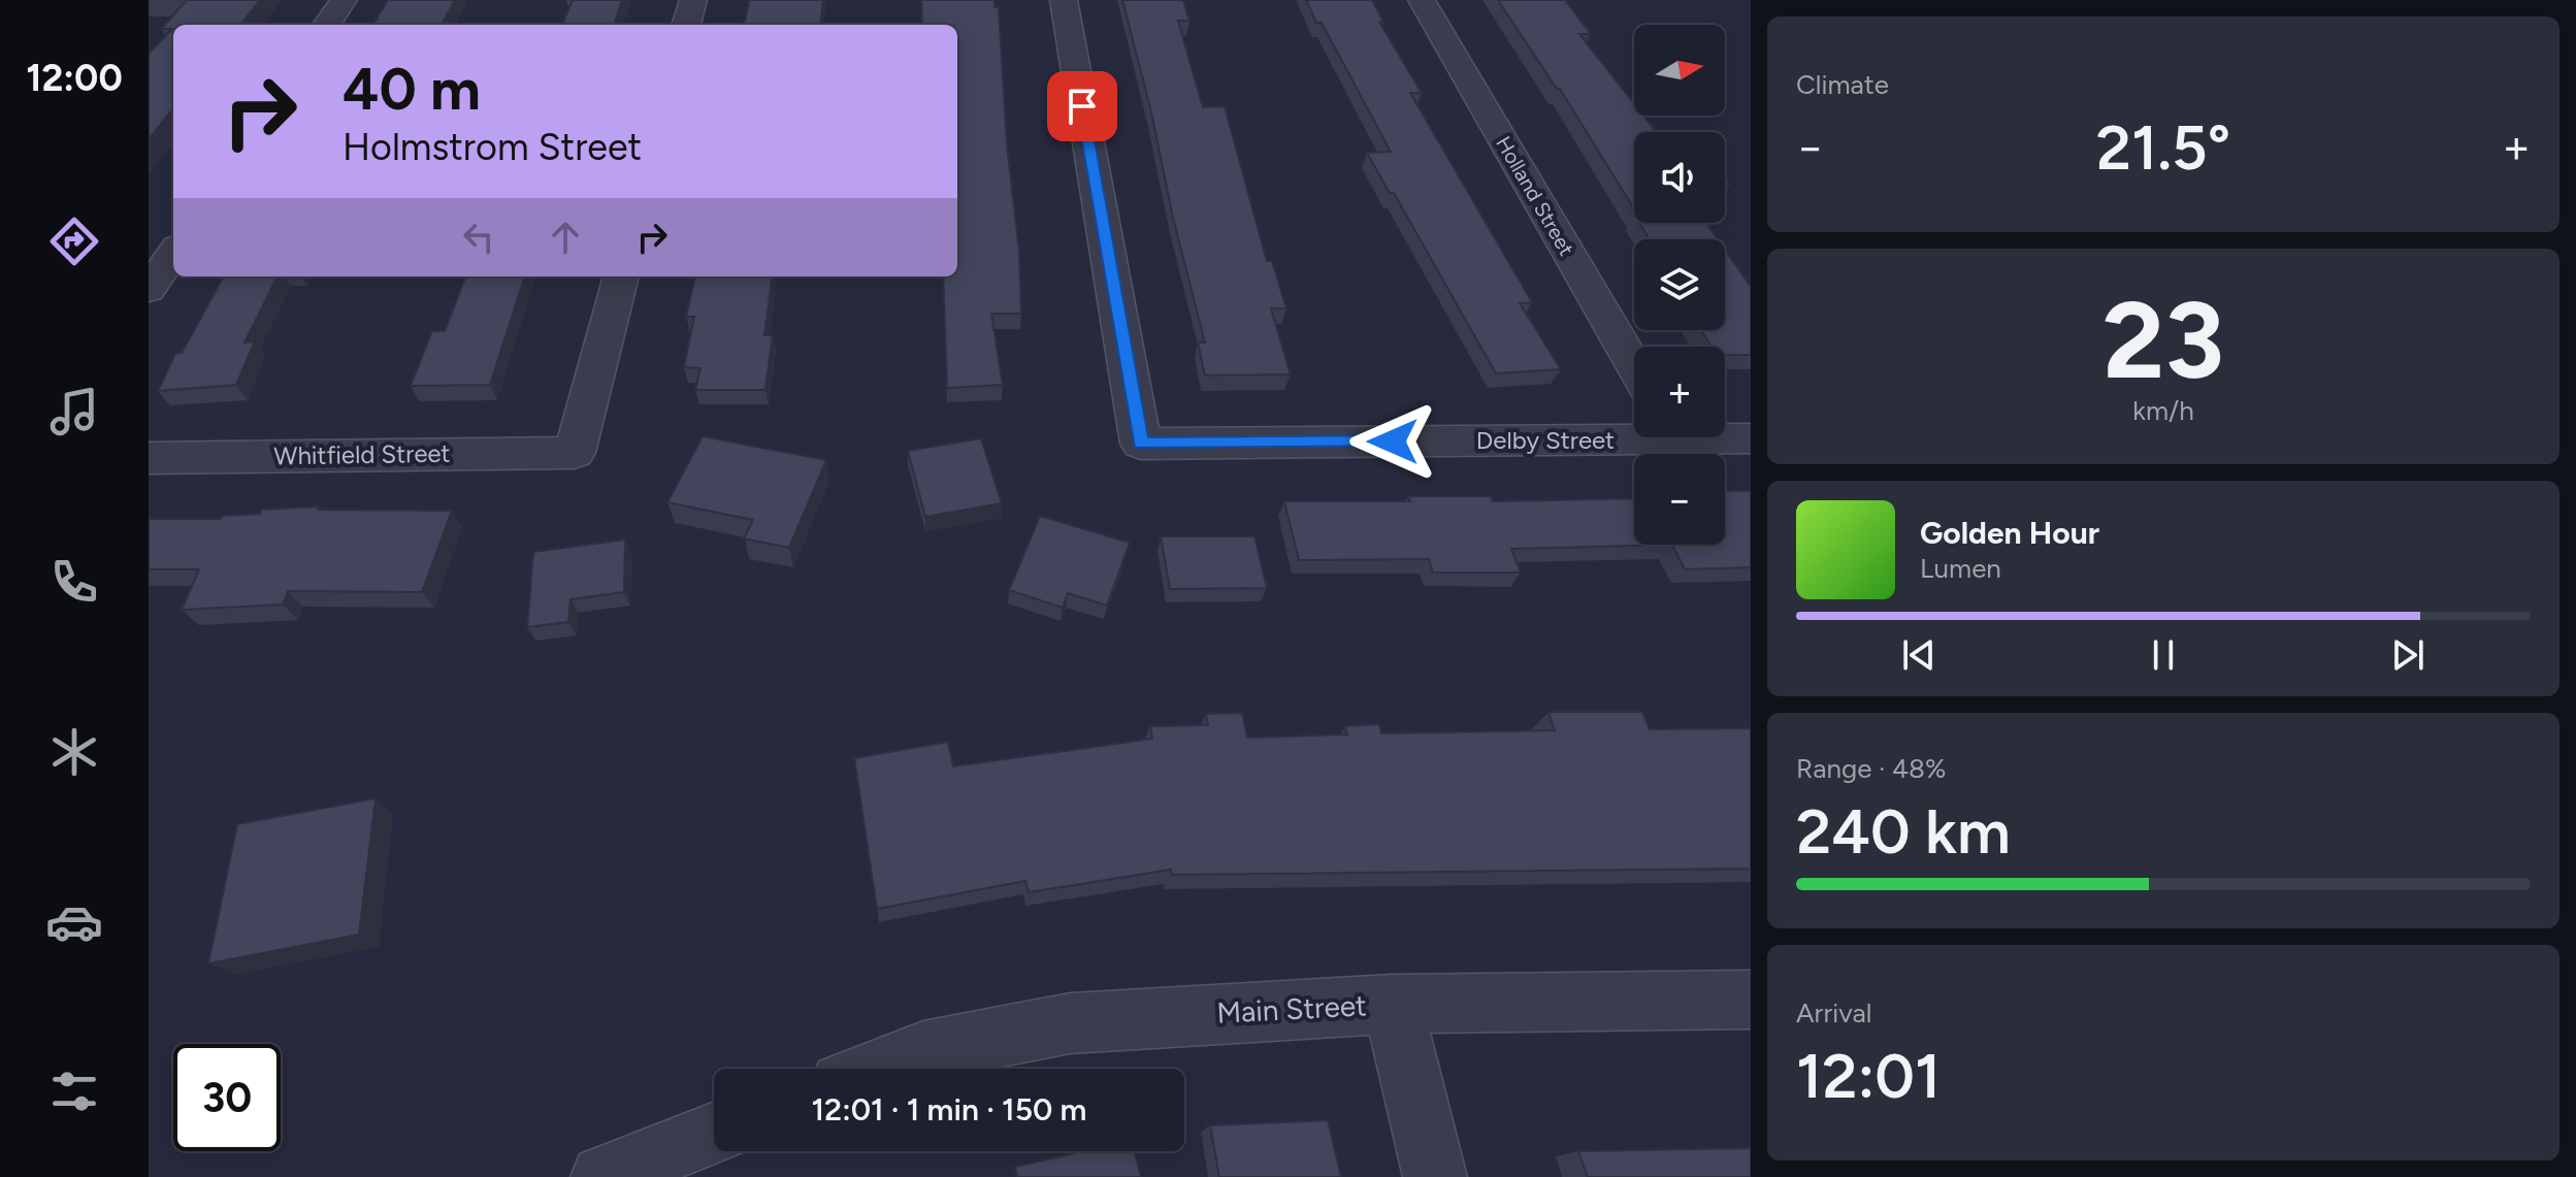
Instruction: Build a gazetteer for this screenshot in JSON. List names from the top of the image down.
{
  "streets": {
    "street": [
      "Holland Street",
      "Delby Street",
      "Whitfield Street",
      "Main Street"
    ]
  },
  "north": "right",
  "page": {
    "tabs": "12:00",
    "tile": [
      "Climate",
      ["23", "km/h"],
      ["Range · 48%", "240 km"],
      ["Arrival", "12:01"]
    ],
    "map_buttons": ["+", "−"],
    "turn": ["40 m", "Holmstrom Street"],
    "heat": ["−", "21.5°", "+"],
    "song": ["Golden Hour", "Lumen"],
    "limit": "30",
    "trip": "12:01 · 1 min · 150 m"
  }
}
